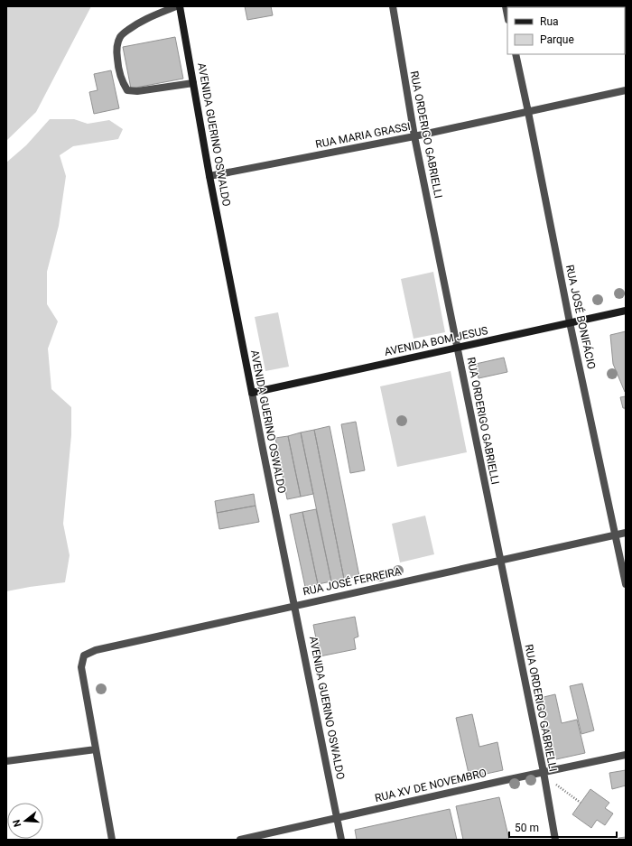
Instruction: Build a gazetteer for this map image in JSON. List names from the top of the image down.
{
  "streets": {
    "street": [
      "AVENIDA GUERINO OSWALDO",
      "RUA ORDERIGO GABRIELLI",
      "RUA MARIA GRASSI",
      "RUA JOSÉ BONIFÁCIO",
      "AVENIDA BOM JESUS",
      "RUA JOSÉ FERREIRA",
      "RUA XV DE NOVEMBRO"
    ]
  },
  "crossings": [
    ["AVENIDA GUERINO OSWALDO", "RUA MARIA GRASSI"],
    ["AVENIDA GUERINO OSWALDO", "AVENIDA BOM JESUS"],
    ["AVENIDA GUERINO OSWALDO", "RUA JOSÉ FERREIRA"],
    ["AVENIDA GUERINO OSWALDO", "RUA XV DE NOVEMBRO"],
    ["RUA ORDERIGO GABRIELLI", "RUA MARIA GRASSI"],
    ["RUA ORDERIGO GABRIELLI", "AVENIDA BOM JESUS"],
    ["RUA ORDERIGO GABRIELLI", "RUA JOSÉ FERREIRA"],
    ["RUA ORDERIGO GABRIELLI", "RUA XV DE NOVEMBRO"],
    ["RUA MARIA GRASSI", "RUA JOSÉ BONIFÁCIO"],
    ["RUA JOSÉ BONIFÁCIO", "AVENIDA BOM JESUS"],
    ["RUA JOSÉ BONIFÁCIO", "RUA JOSÉ FERREIRA"]
  ],
  "legend": ["Rua", "Parque"],
  "scale_bar": "50 m",
  "north": "left"
}
